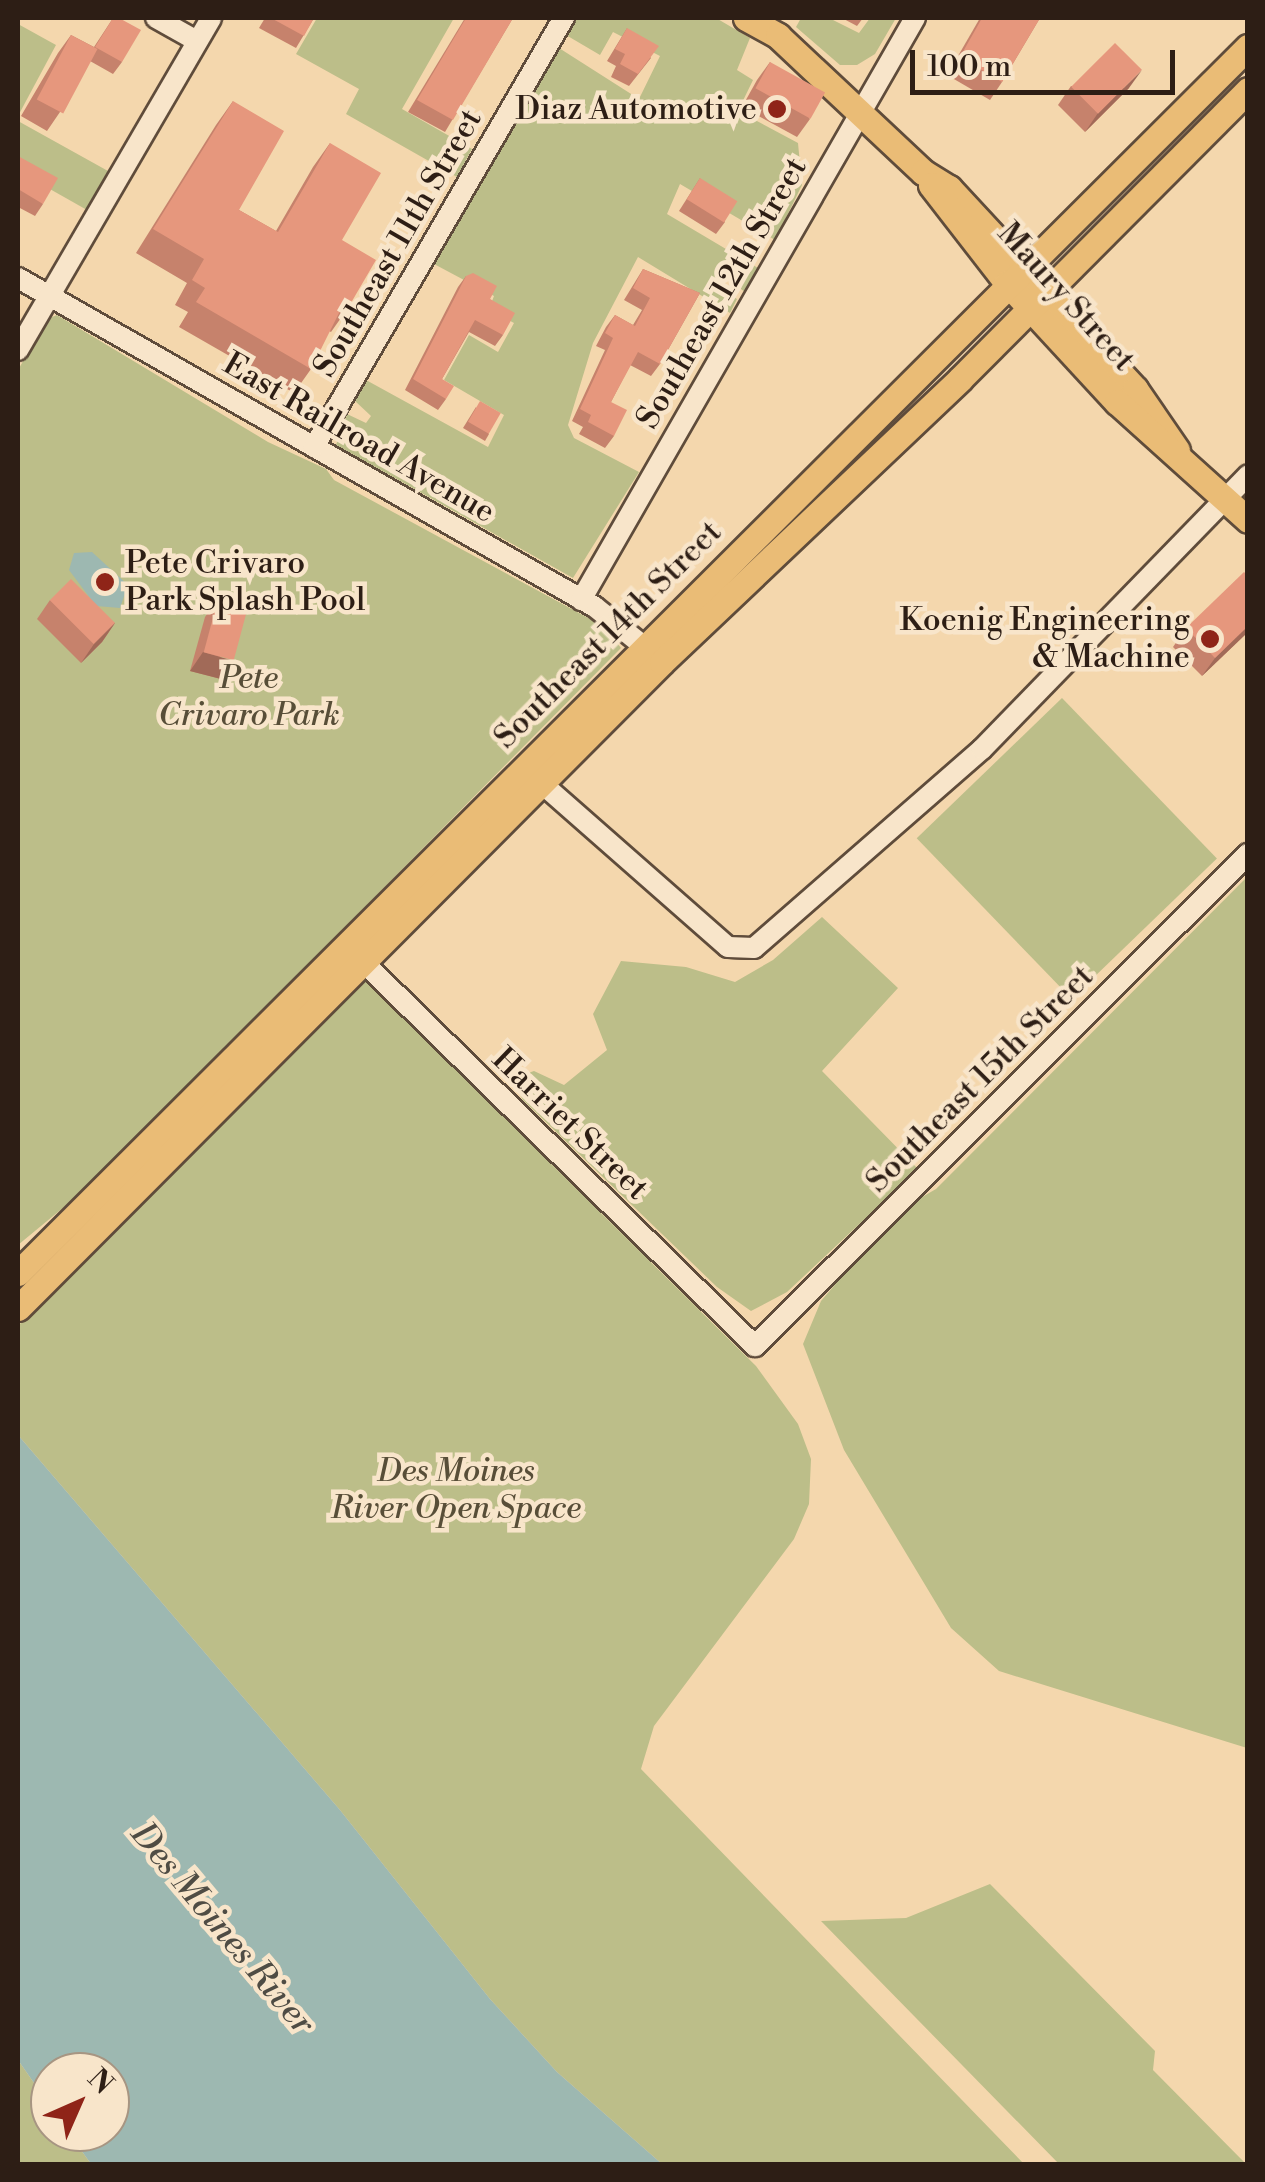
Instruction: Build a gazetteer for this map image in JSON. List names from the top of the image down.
{
  "streets": {
    "main road": ["Maury Street", "Southeast 14th Street"],
    "street": [
      "Southeast 11th Street",
      "Southeast 12th Street",
      "East Railroad Avenue",
      "Southeast 15th Street",
      "Harriet Street"
    ]
  },
  "crossings": [
    ["Southeast 11th Street", "East Railroad Avenue"],
    ["Southeast 12th Street", "Maury Street"],
    ["Southeast 12th Street", "East Railroad Avenue"],
    ["Maury Street", "Southeast 14th Street"],
    ["East Railroad Avenue", "Southeast 14th Street"],
    ["Southeast 14th Street", "Harriet Street"],
    ["Southeast 15th Street", "Harriet Street"]
  ],
  "water": ["Des Moines River"],
  "parks": ["Pete Crivaro Park", "Des Moines River Open Space"],
  "places": ["Diaz Automotive", "Pete Crivaro Park Splash Pool", "Koenig Engineering & Machine"],
  "scale_bar": "100 m",
  "north": "top right"
}
